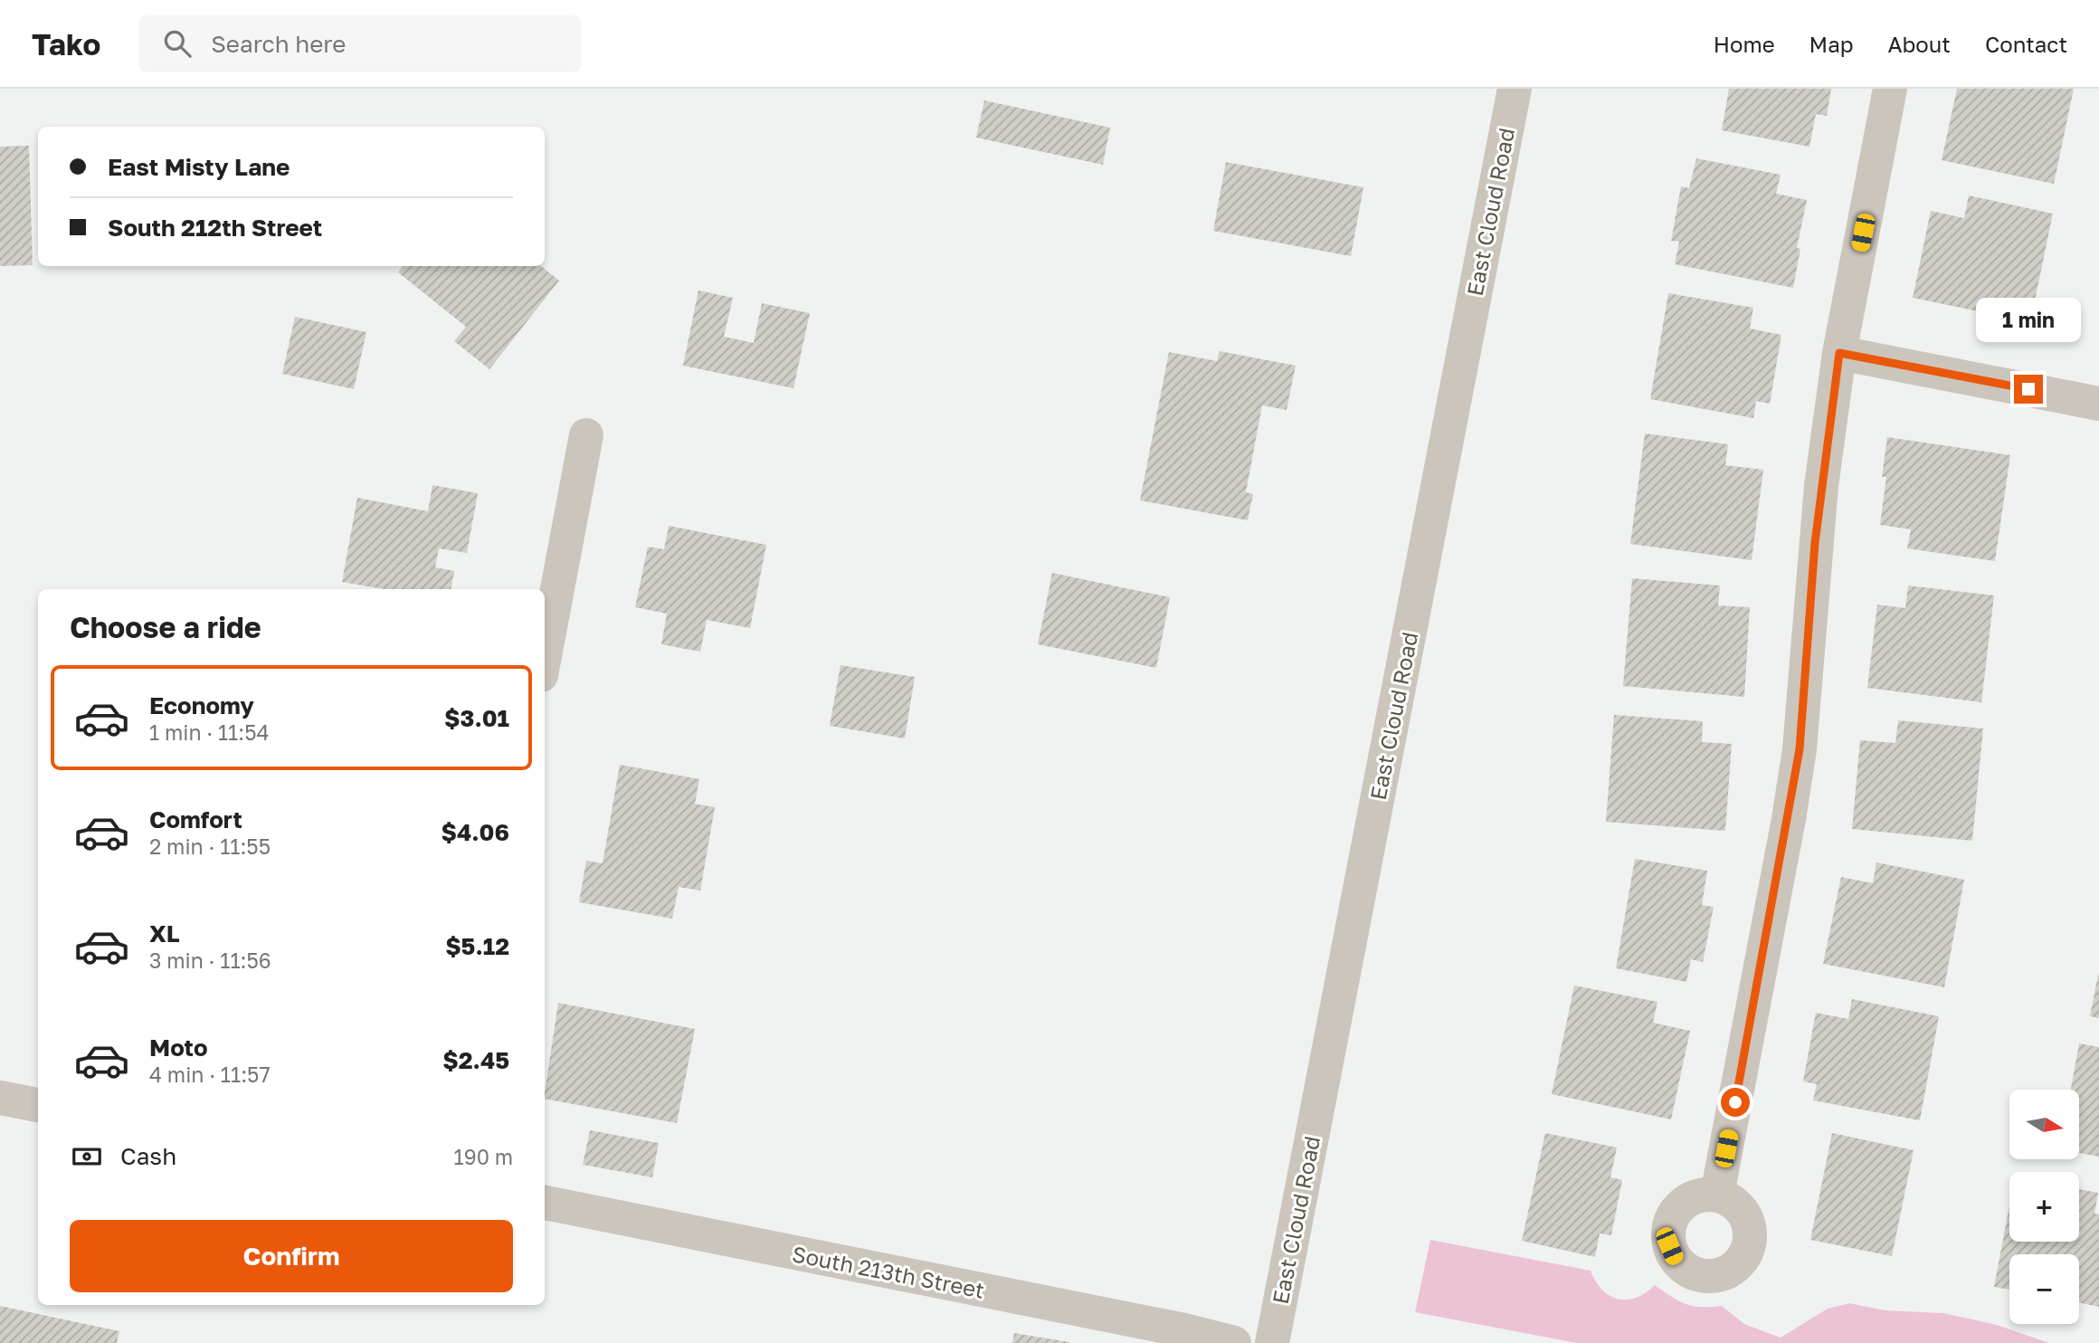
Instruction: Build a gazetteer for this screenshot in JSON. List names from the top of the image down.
{
  "streets": {
    "street": ["East Cloud Road", "South 213th Street"]
  },
  "north": "right",
  "page": {
    "header": "Tako",
    "search": "Search here",
    "nav": [
      "Home",
      "Map",
      "About",
      "Contact"
    ],
    "banner": ["East Misty Lane", "South 212th Street"],
    "bubble": "1 min",
    "heading": "Choose a ride",
    "list": [
      {
        "name": "Economy",
        "note": "1 min · 11:54",
        "value": "$3.01"
      },
      {
        "name": "Comfort",
        "note": "2 min · 11:55",
        "value": "$4.06"
      },
      {
        "name": "XL",
        "note": "3 min · 11:56",
        "value": "$5.12"
      },
      {
        "name": "Moto",
        "note": "4 min · 11:57",
        "value": "$2.45"
      }
    ],
    "map_buttons": ["+", "−"],
    "pay": ["Cash", "190 m"],
    "buttons": "Confirm"
  }
}
